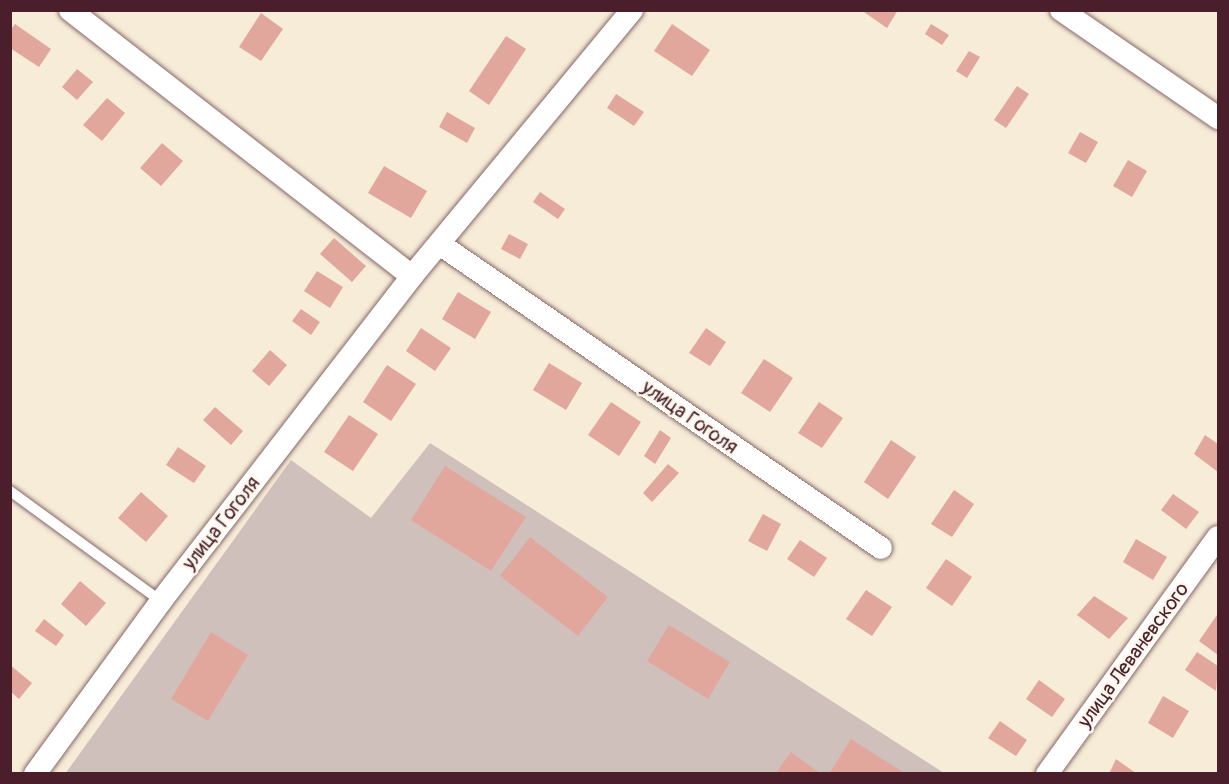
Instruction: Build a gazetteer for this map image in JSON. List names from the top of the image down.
{
  "streets": {
    "street": ["улица Гоголя", "улица Леваневского"]
  }
}
